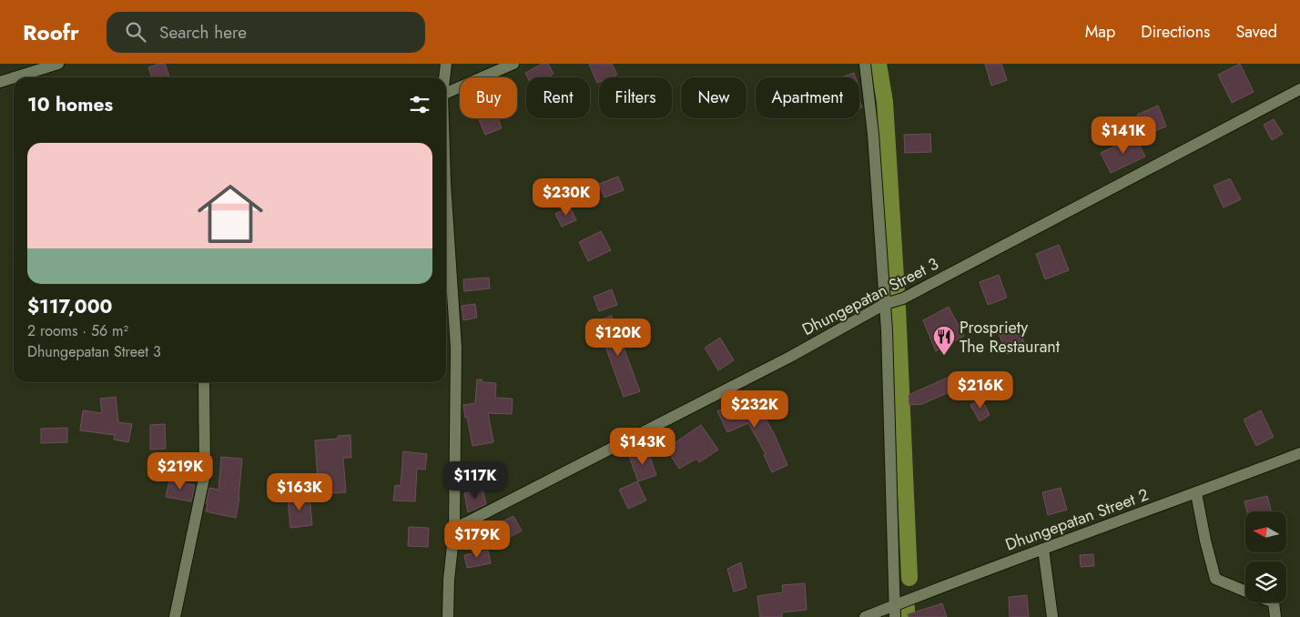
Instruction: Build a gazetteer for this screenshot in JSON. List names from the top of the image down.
{
  "streets": {
    "street": ["Dhungepatan Street 3", "Dhungepatan Street 2"]
  },
  "places": {
    "restaurant": ["Prospriety The Restaurant"]
  },
  "north": "left",
  "page": {
    "header": "Roofr",
    "search": "Search here",
    "nav": ["Map", "Directions", "Saved"],
    "chip": [
      "Buy",
      "Rent",
      "Filters",
      "New",
      "Apartment"
    ],
    "heading": "10 homes",
    "price": [
      "$141K",
      "$230K",
      "$120K",
      "$216K",
      "$232K",
      "$143K",
      "$219K",
      "$117K",
      "$163K",
      "$179K"
    ],
    "list": [
      {
        "name": "$117,000",
        "note": "2 rooms · 56 m² · Dhungepatan Street 3"
      }
    ]
  }
}
